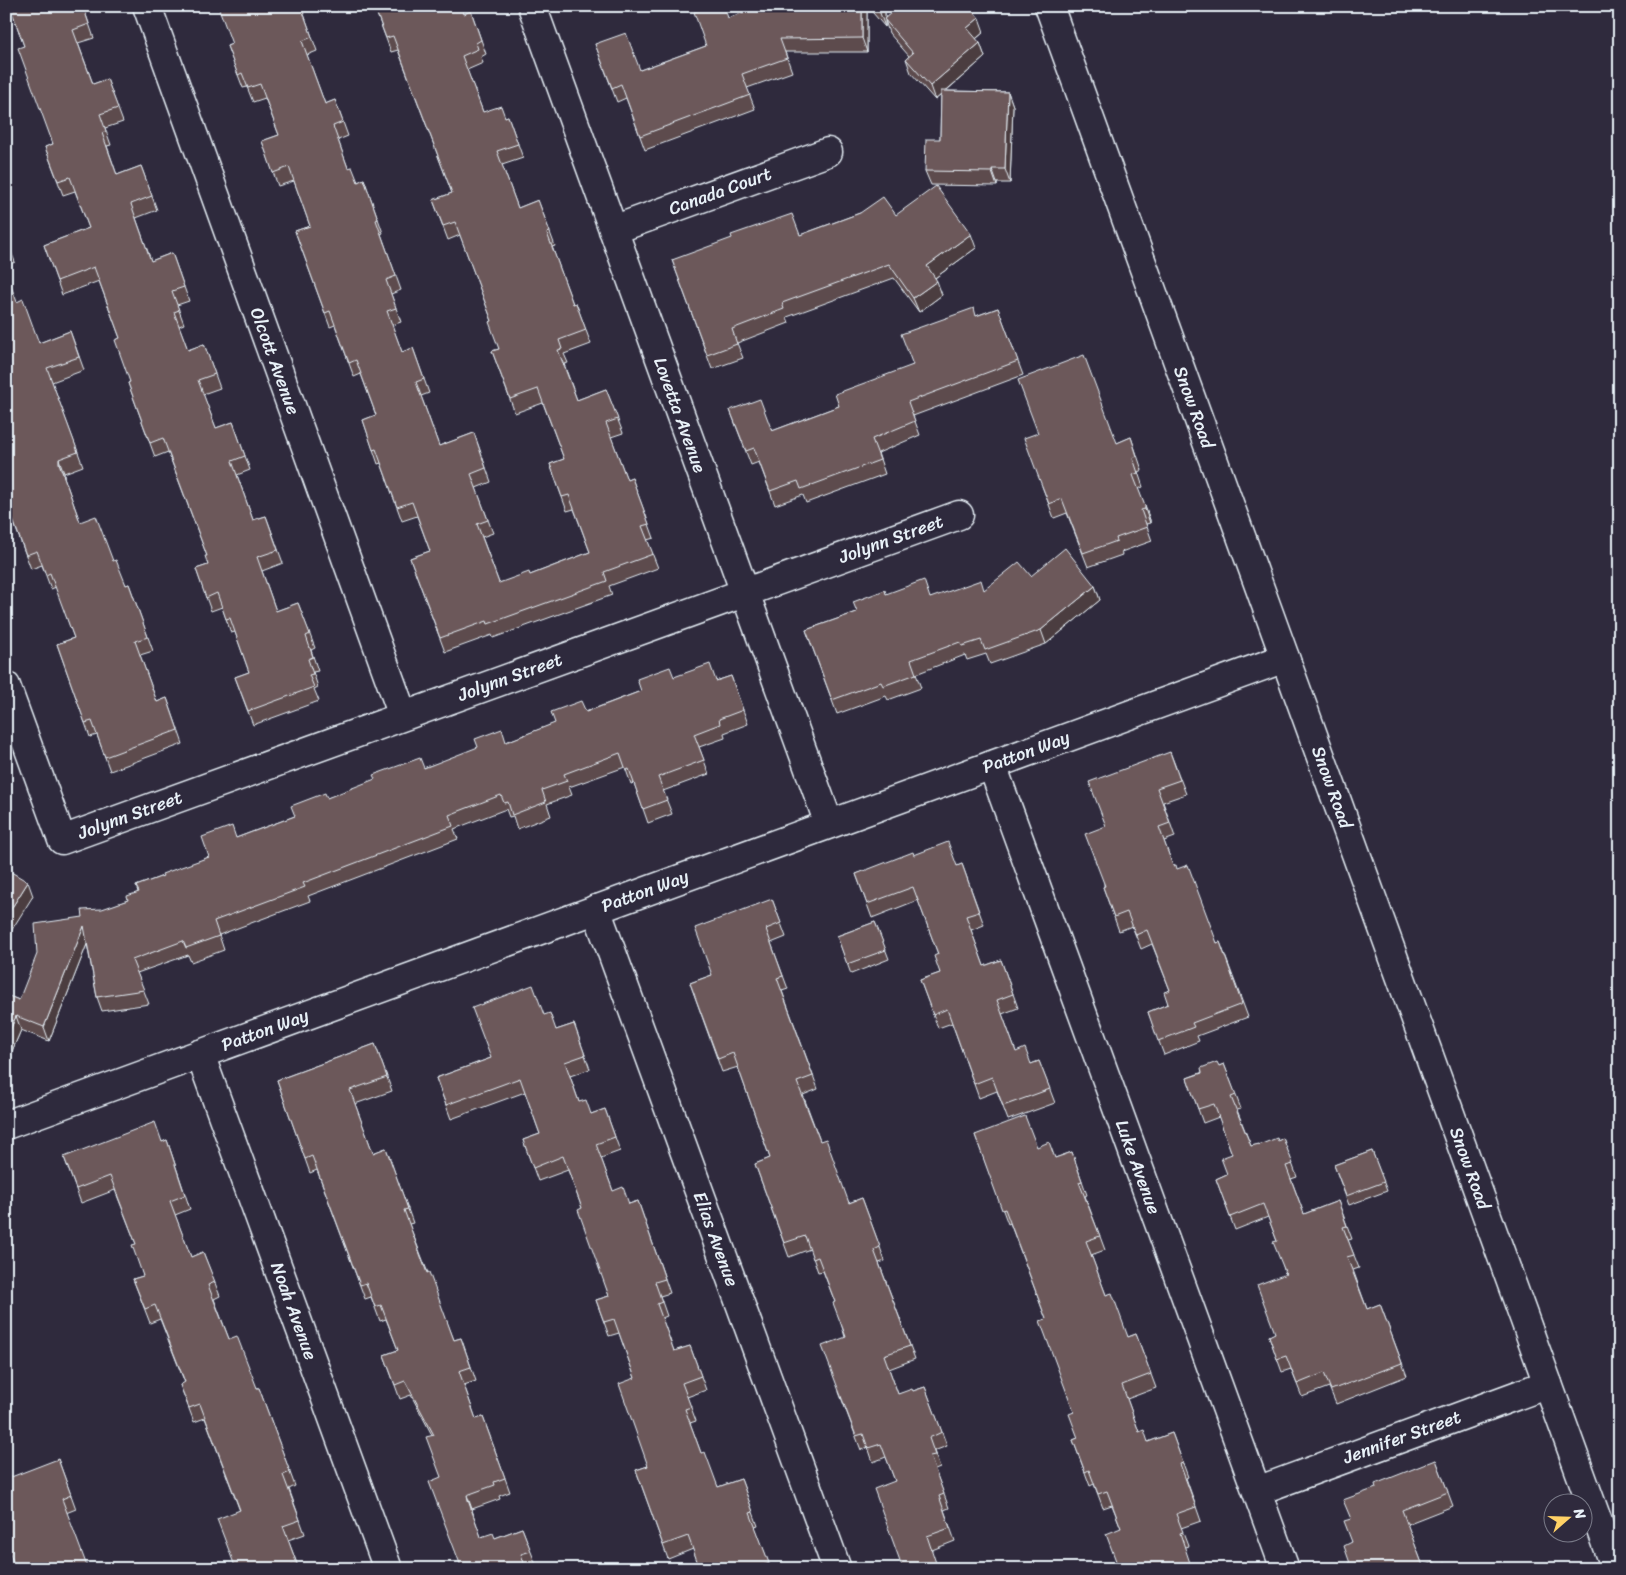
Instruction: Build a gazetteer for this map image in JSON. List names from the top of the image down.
{
  "streets": {
    "street": [
      "Canada Court",
      "Olcott Avenue",
      "Snow Road",
      "Lovetta Avenue",
      "Jolynn Street",
      "Patton Way",
      "Luke Avenue",
      "Elias Avenue",
      "Noah Avenue",
      "Jennifer Street"
    ]
  },
  "crossings": [
    ["Canada Court", "Lovetta Avenue"],
    ["Olcott Avenue", "Jolynn Street"],
    ["Snow Road", "Patton Way"],
    ["Snow Road", "Jennifer Street"],
    ["Lovetta Avenue", "Jolynn Street"],
    ["Lovetta Avenue", "Patton Way"],
    ["Patton Way", "Luke Avenue"],
    ["Patton Way", "Elias Avenue"],
    ["Patton Way", "Noah Avenue"],
    ["Luke Avenue", "Jennifer Street"]
  ],
  "north": "right"
}
